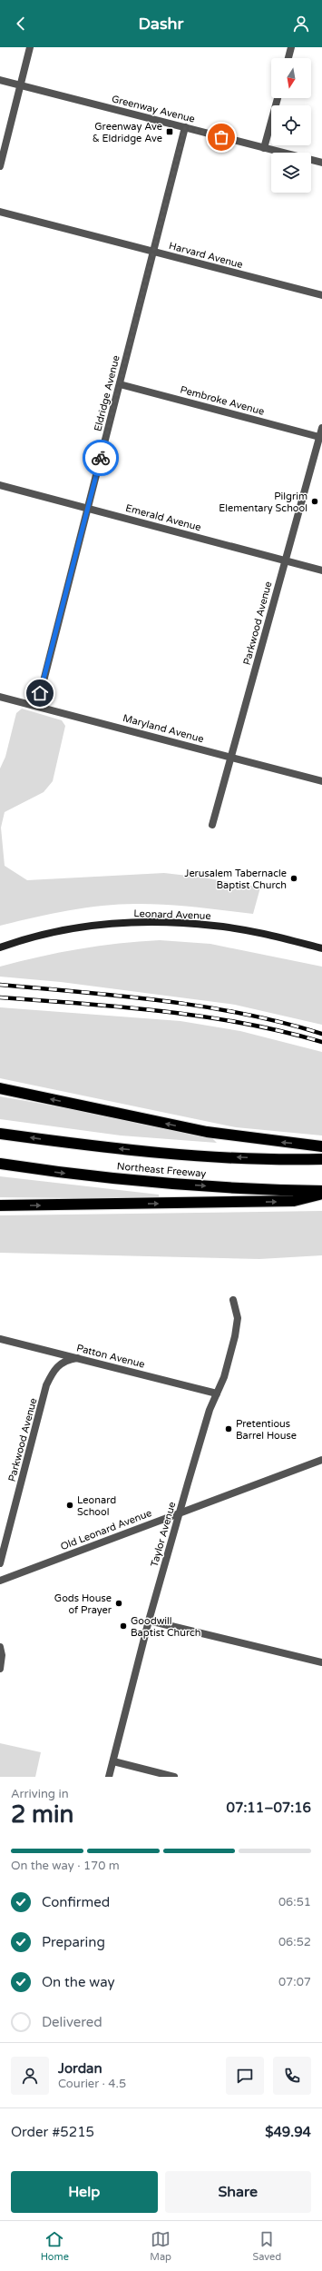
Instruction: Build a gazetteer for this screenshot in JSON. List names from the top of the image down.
{
  "streets": {
    "highway": ["Northeast Freeway"],
    "main road": ["Leonard Avenue"],
    "street": [
      "Greenway Avenue",
      "Harvard Avenue",
      "Eldridge Avenue",
      "Pembroke Avenue",
      "Emerald Avenue",
      "Parkwood Avenue",
      "Maryland Avenue",
      "Patton Avenue",
      "Old Leonard Avenue",
      "Taylor Avenue"
    ]
  },
  "crossings": [
    ["Greenway Avenue", "Eldridge Avenue"],
    ["Harvard Avenue", "Eldridge Avenue"],
    ["Eldridge Avenue", "Pembroke Avenue"],
    ["Eldridge Avenue", "Emerald Avenue"],
    ["Eldridge Avenue", "Maryland Avenue"],
    ["Pembroke Avenue", "Parkwood Avenue"],
    ["Emerald Avenue", "Parkwood Avenue"],
    ["Parkwood Avenue", "Maryland Avenue"],
    ["Parkwood Avenue", "Patton Avenue"],
    ["Patton Avenue", "Taylor Avenue"],
    ["Old Leonard Avenue", "Taylor Avenue"]
  ],
  "places": {
    "transit": ["Greenway Ave & Eldridge Ave"],
    "other": [
      "Pilgrim Elementary School",
      "Jerusalem Tabernacle Baptist Church",
      "Pretentious Barrel House",
      "Leonard School",
      "Gods House of Prayer",
      "Goodwill Baptist Church"
    ]
  },
  "north": "bottom",
  "page": {
    "header": "Dashr",
    "heading": ["2 min", "Arriving in", "07:11–07:16"],
    "panel": [
      "Jordan",
      "Courier · 4.5",
      "Order #5215",
      "$49.94"
    ],
    "bar": "On the way · 170 m",
    "list": [
      ["Confirmed", "06:51"],
      ["Preparing", "06:52"],
      ["On the way", "07:07"],
      "Delivered"
    ],
    "buttons": ["Help", "Share"],
    "tabs": ["Home", "Map", "Saved"]
  }
}
